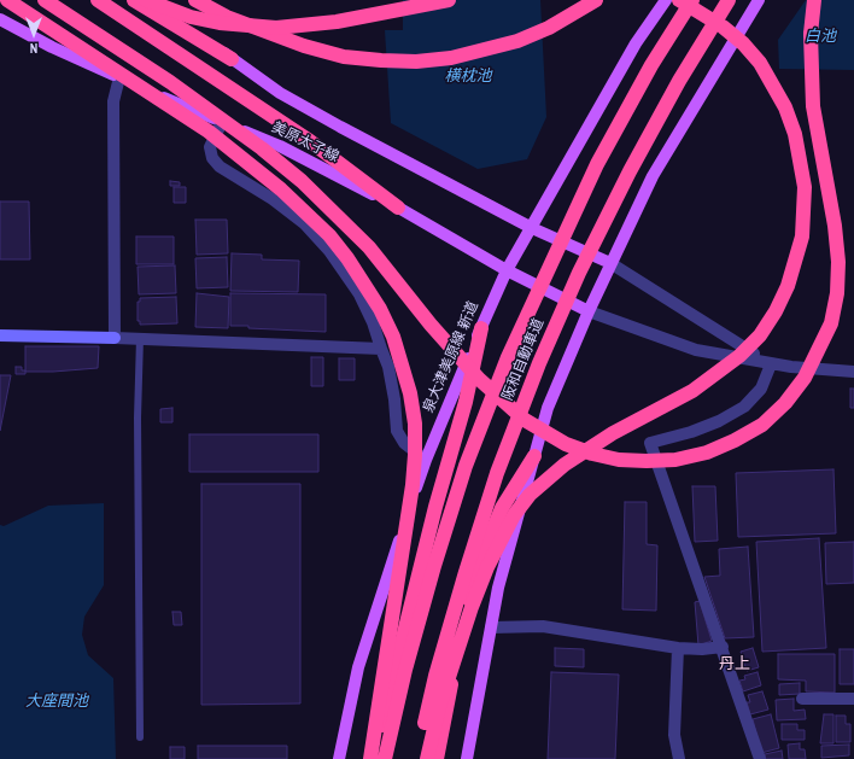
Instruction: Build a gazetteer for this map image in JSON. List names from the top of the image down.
{
  "streets": {
    "highway": ["阪和自動車道"],
    "main road": ["美原太子線", "泉大津美原線 新道"]
  },
  "crossings": [
    ["美原太子線", "泉大津美原線 新道"]
  ],
  "districts": ["丹上"],
  "water": ["白池", "横枕池", "大座間池"],
  "north": "bottom"
}
